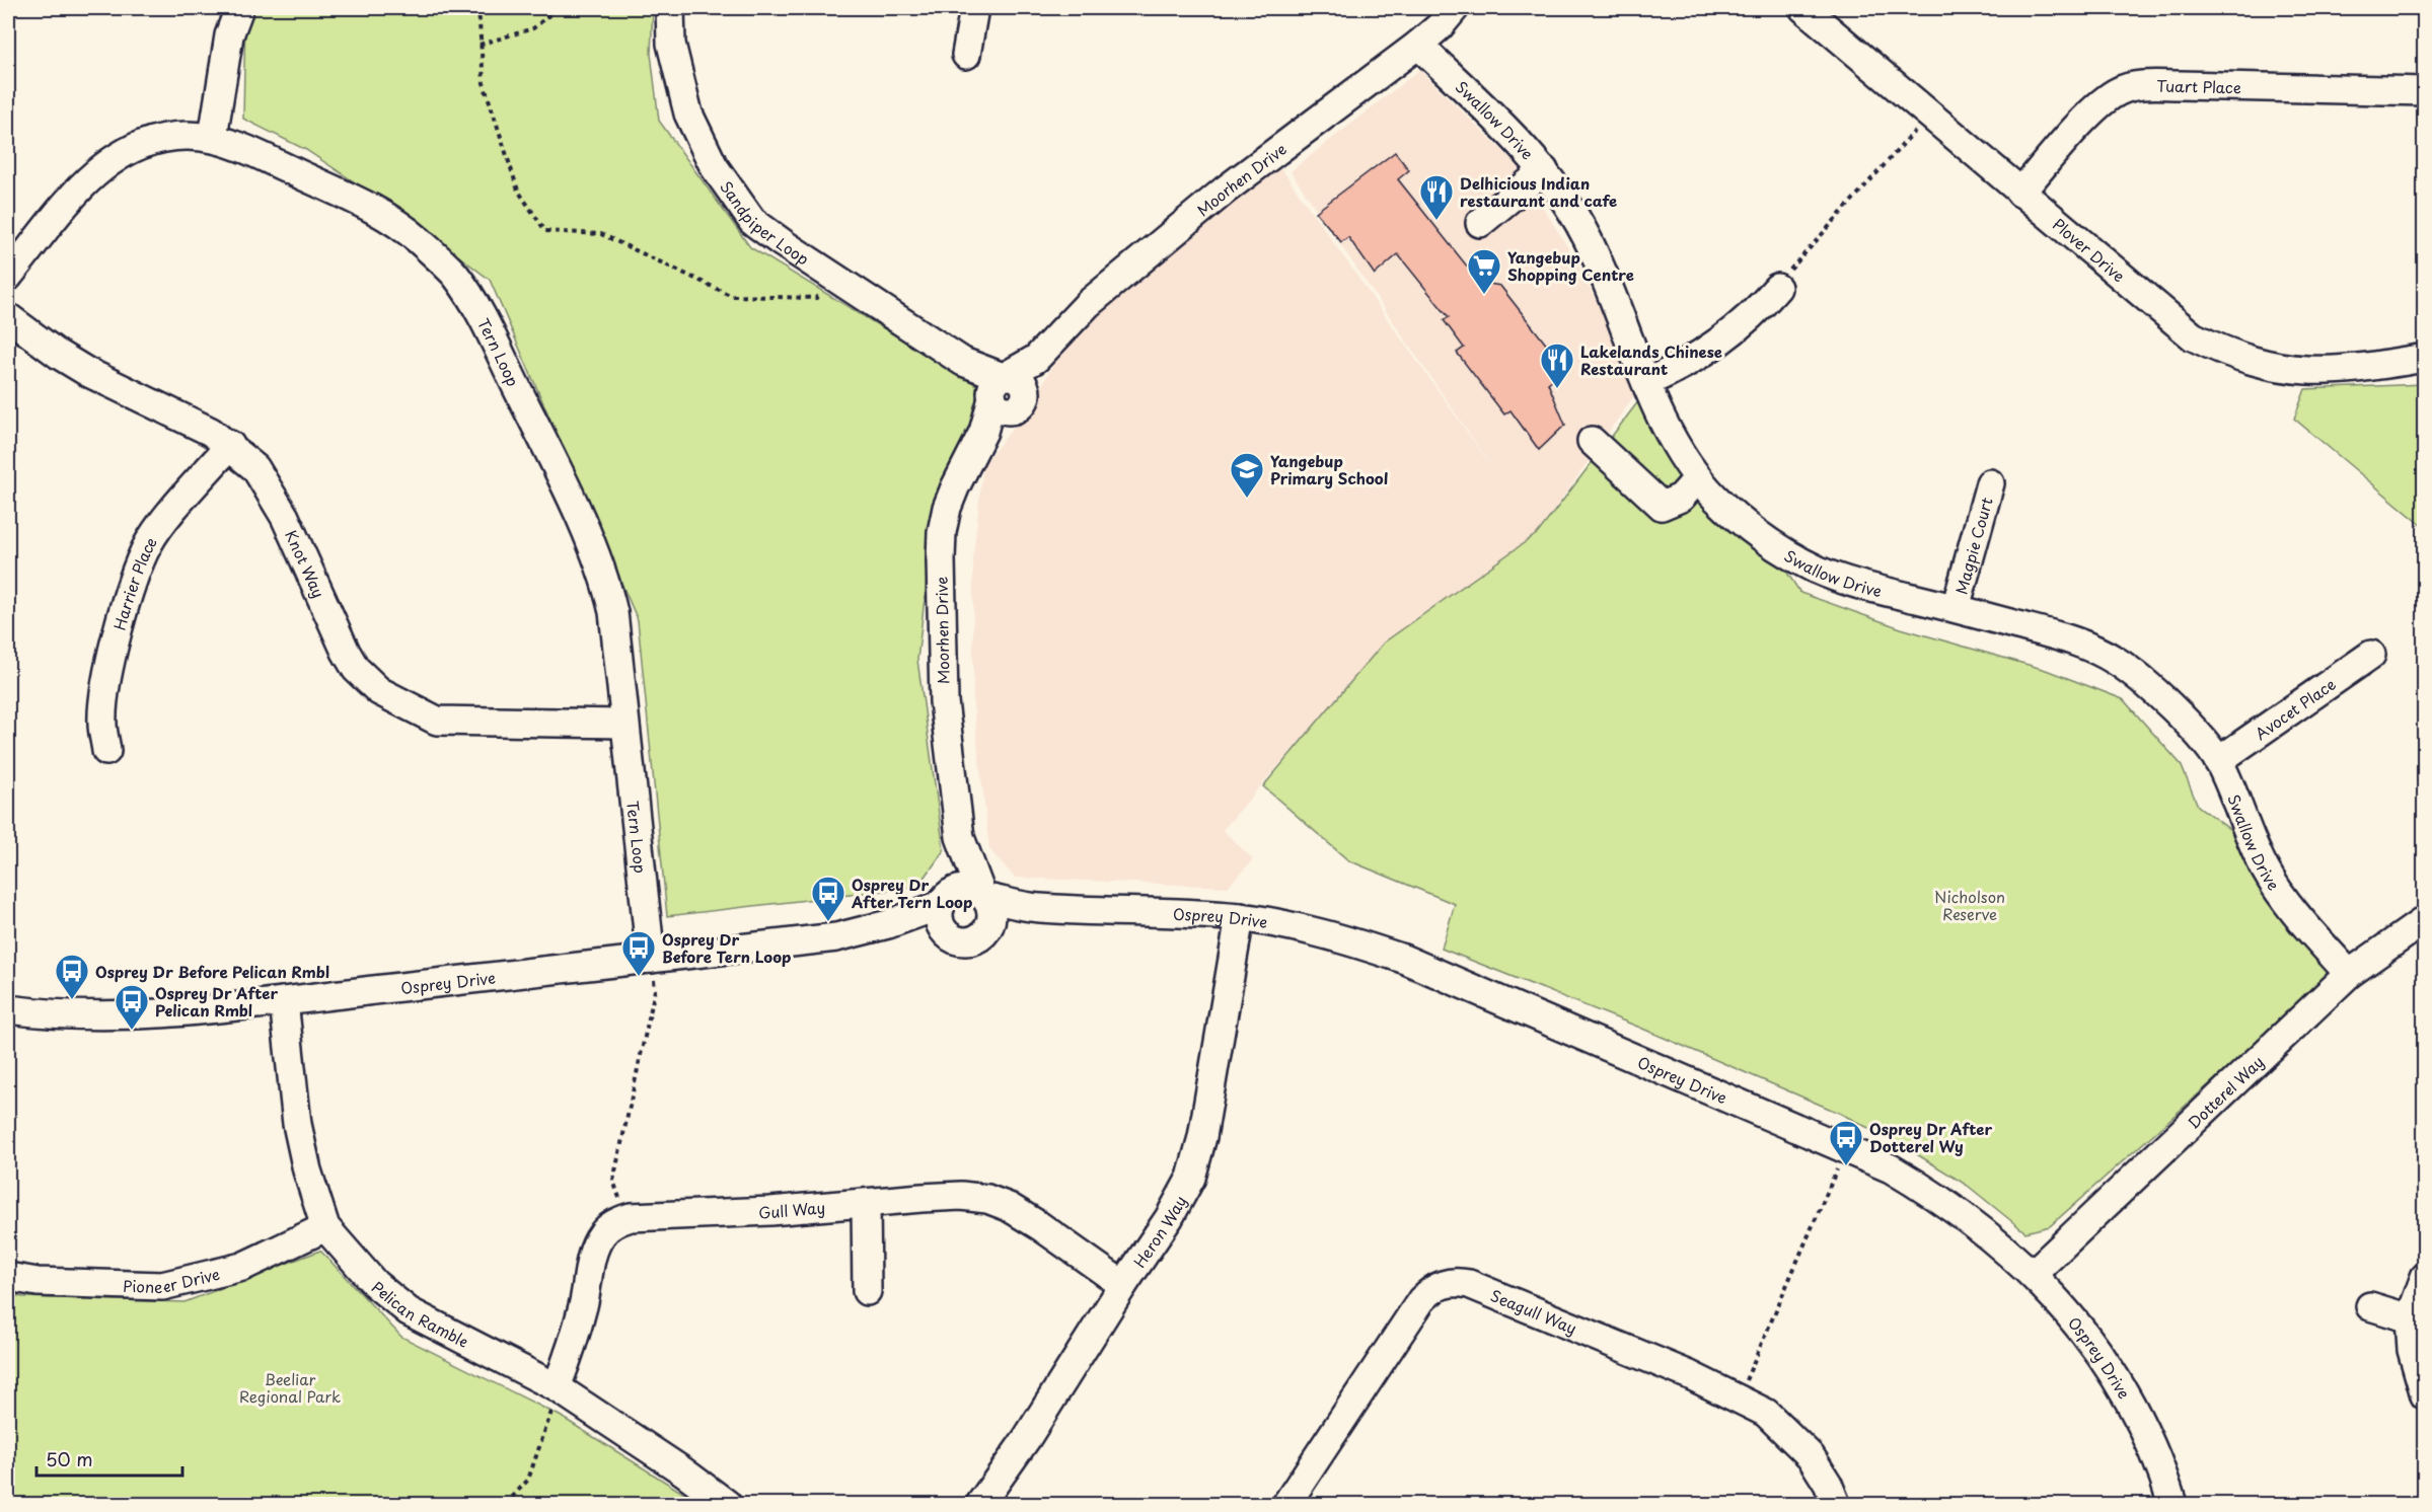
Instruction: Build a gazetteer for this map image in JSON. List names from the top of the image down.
{
  "streets": {
    "street": [
      "Tuart Place",
      "Swallow Drive",
      "Moorhen Drive",
      "Sandpiper Loop",
      "Plover Drive",
      "Tern Loop",
      "Magpie Court",
      "Knot Way",
      "Harrier Place",
      "Avocet Place",
      "Osprey Drive",
      "Dotterel Way",
      "Gull Way",
      "Heron Way",
      "Pioneer Drive",
      "Pelican Ramble",
      "Seagull Way"
    ]
  },
  "crossings": [
    ["Tuart Place", "Plover Drive"],
    ["Swallow Drive", "Moorhen Drive"],
    ["Swallow Drive", "Magpie Court"],
    ["Swallow Drive", "Avocet Place"],
    ["Swallow Drive", "Dotterel Way"],
    ["Moorhen Drive", "Sandpiper Loop"],
    ["Moorhen Drive", "Osprey Drive"],
    ["Tern Loop", "Knot Way"],
    ["Tern Loop", "Osprey Drive"],
    ["Knot Way", "Harrier Place"],
    ["Osprey Drive", "Dotterel Way"],
    ["Osprey Drive", "Heron Way"],
    ["Osprey Drive", "Pelican Ramble"],
    ["Gull Way", "Heron Way"],
    ["Gull Way", "Pelican Ramble"],
    ["Pioneer Drive", "Pelican Ramble"]
  ],
  "parks": ["Nicholson Reserve", "Beeliar Regional Park"],
  "places": {
    "restaurant": ["Delhicious Indian restaurant and cafe", "Lakelands Chinese Restaurant"],
    "supermarket": ["Yangebup Shopping Centre"],
    "school or university": ["Yangebup Primary School"],
    "bus stop": [
      "Osprey Dr After Tern Loop",
      "Osprey Dr Before Tern Loop",
      "Osprey Dr Before Pelican Rmbl",
      "Osprey Dr After Pelican Rmbl",
      "Osprey Dr After Dotterel Wy"
    ]
  },
  "scale_bar": "50 m"
}
